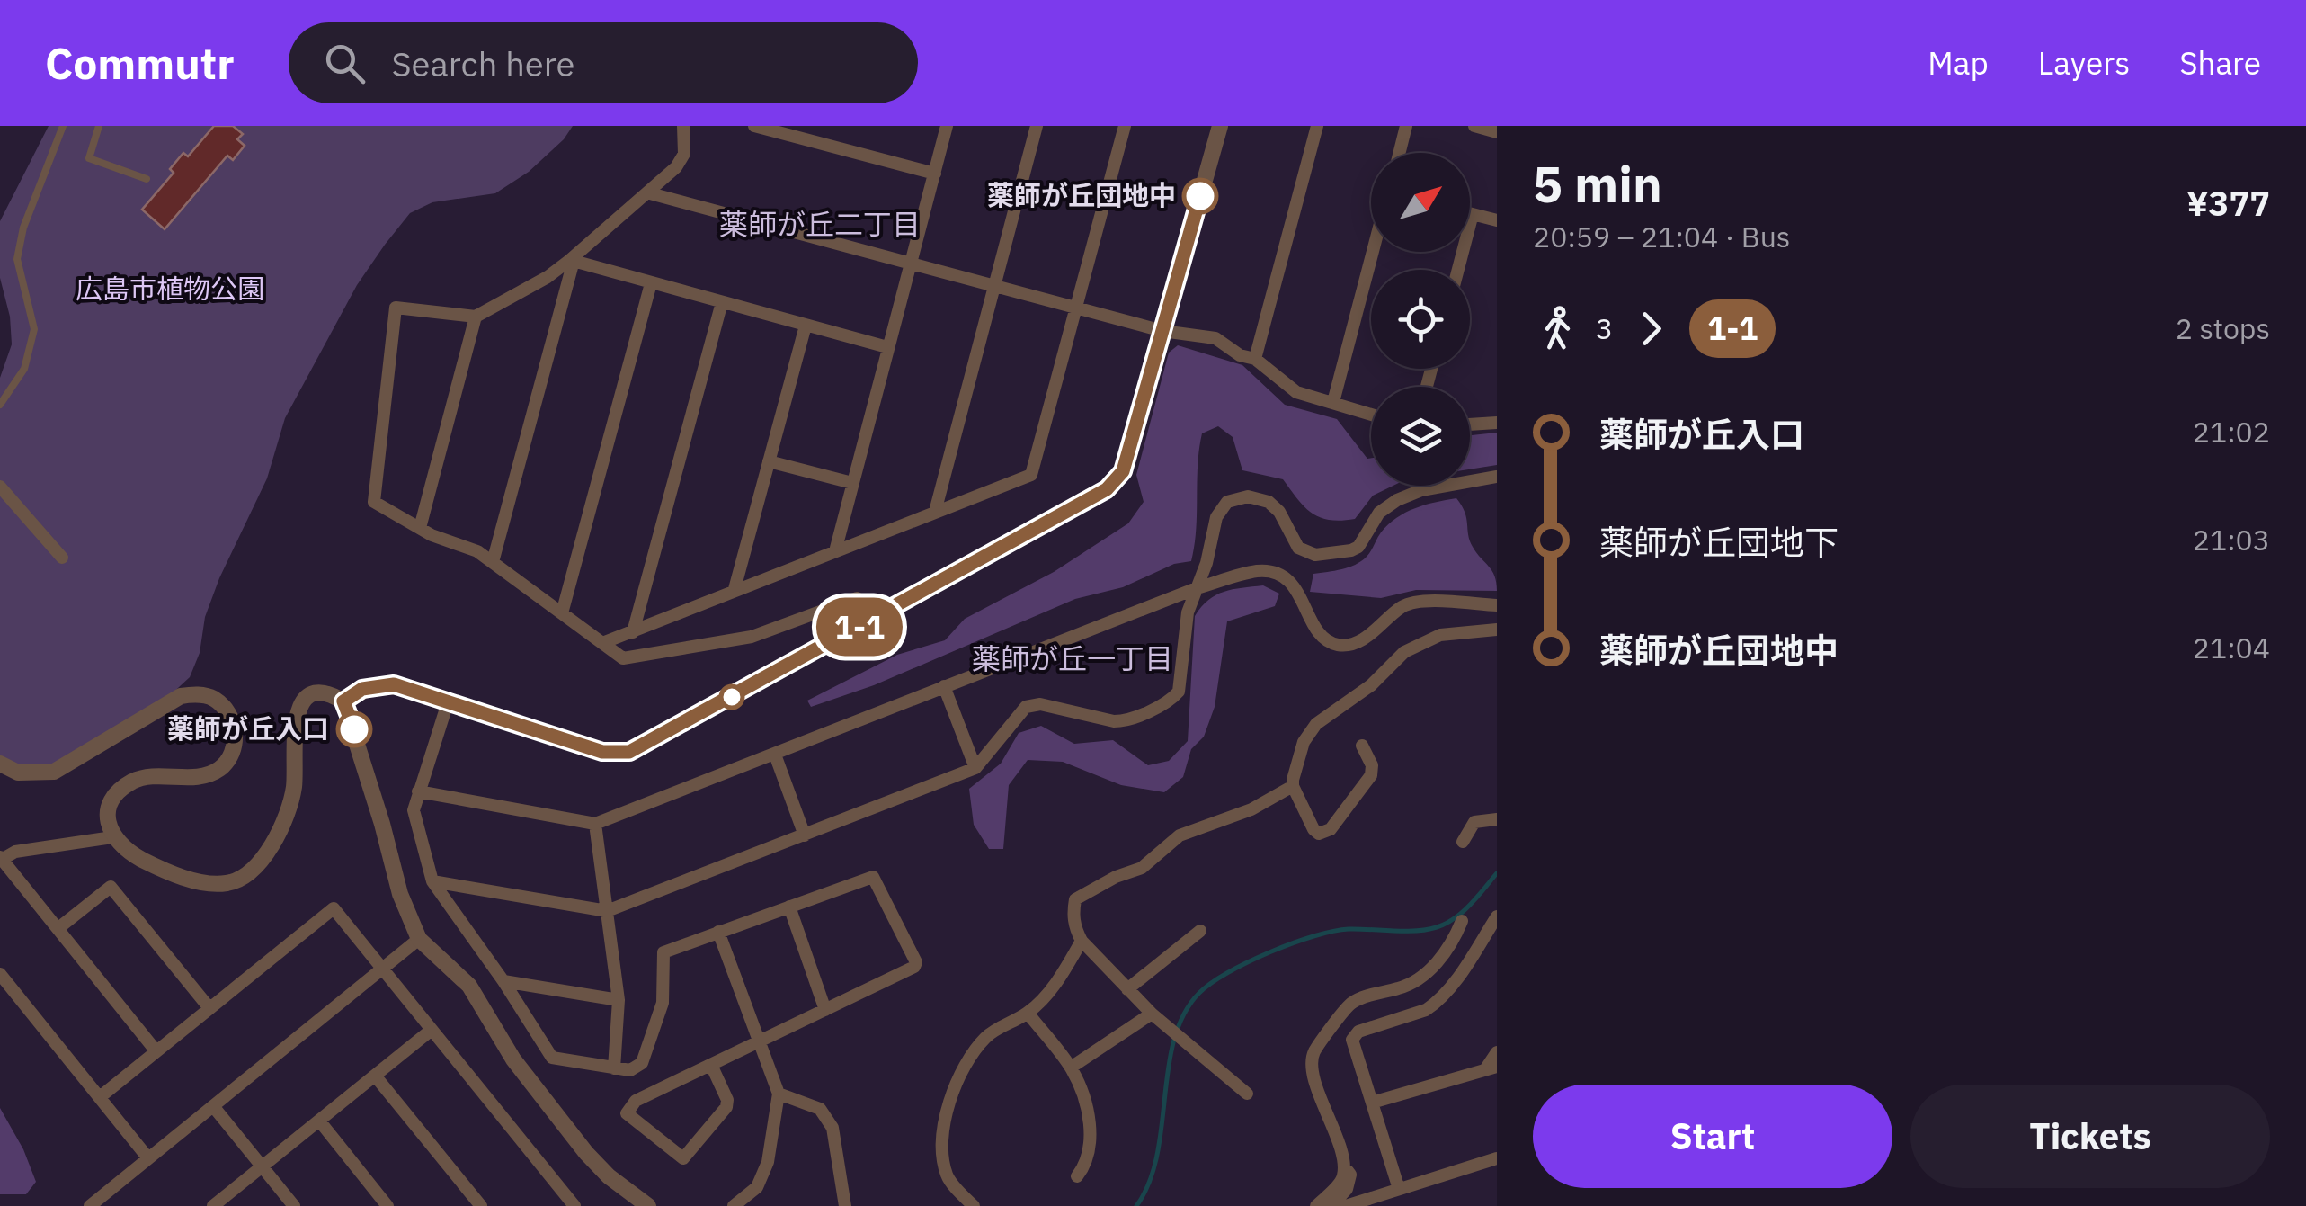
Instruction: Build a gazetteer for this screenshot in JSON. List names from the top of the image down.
{
  "districts": ["薬師が丘二丁目", "薬師が丘一丁目"],
  "parks": ["広島市植物公園"],
  "places": ["薬師が丘団地中", "薬師が丘入口"],
  "lines": ["bus line 1-1"],
  "north": "top right",
  "page": {
    "header": "Commutr",
    "search": "Search here",
    "nav": ["Map", "Layers", "Share"],
    "on_map": "1-1",
    "heading": ["5 min", "20:59 – 21:04 · Bus", "¥377"],
    "legs": ["3", "1-1", "2 stops"],
    "list": [
      {
        "name": "薬師が丘入口",
        "value": "21:02"
      },
      {
        "name": "薬師が丘団地下",
        "value": "21:03"
      },
      {
        "name": "薬師が丘団地中",
        "value": "21:04"
      }
    ],
    "buttons": ["Start", "Tickets"]
  }
}
